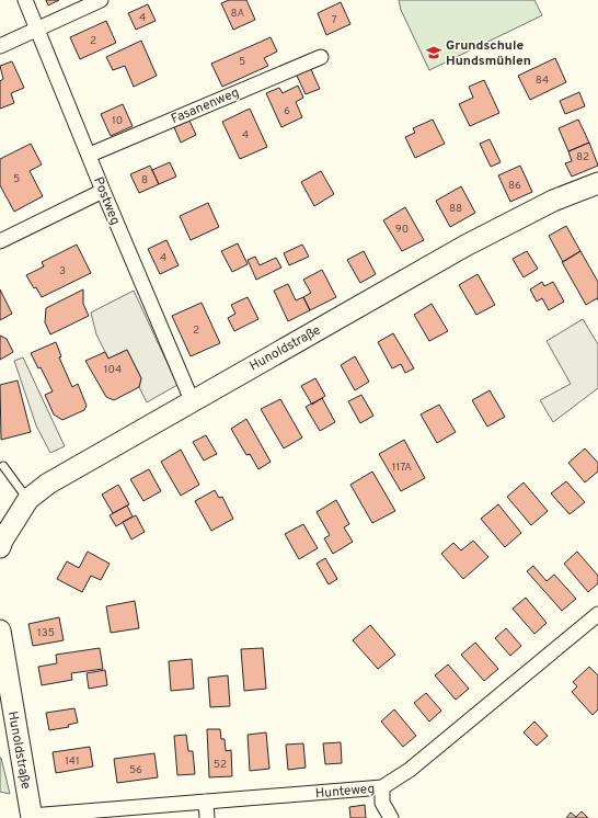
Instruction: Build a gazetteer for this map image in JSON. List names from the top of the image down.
{
  "streets": {
    "street": [
      "Fasanenweg",
      "Postweg",
      "Hunoldstraße",
      "Hunteweg"
    ]
  },
  "crossings": [
    ["Fasanenweg", "Postweg"],
    ["Postweg", "Hunoldstraße"],
    ["Hunoldstraße", "Hunteweg"]
  ],
  "places": {
    "school or university": ["Grundschule Hundsmühlen"]
  },
  "house_numbers": [
    "8A",
    "4",
    "7",
    "2",
    "5",
    "84",
    "6",
    "10",
    "4",
    "82",
    "5",
    "8",
    "86",
    "88",
    "90",
    "4",
    "3",
    "2",
    "104",
    "117A",
    "135",
    "141",
    "52",
    "56"
  ]
}
